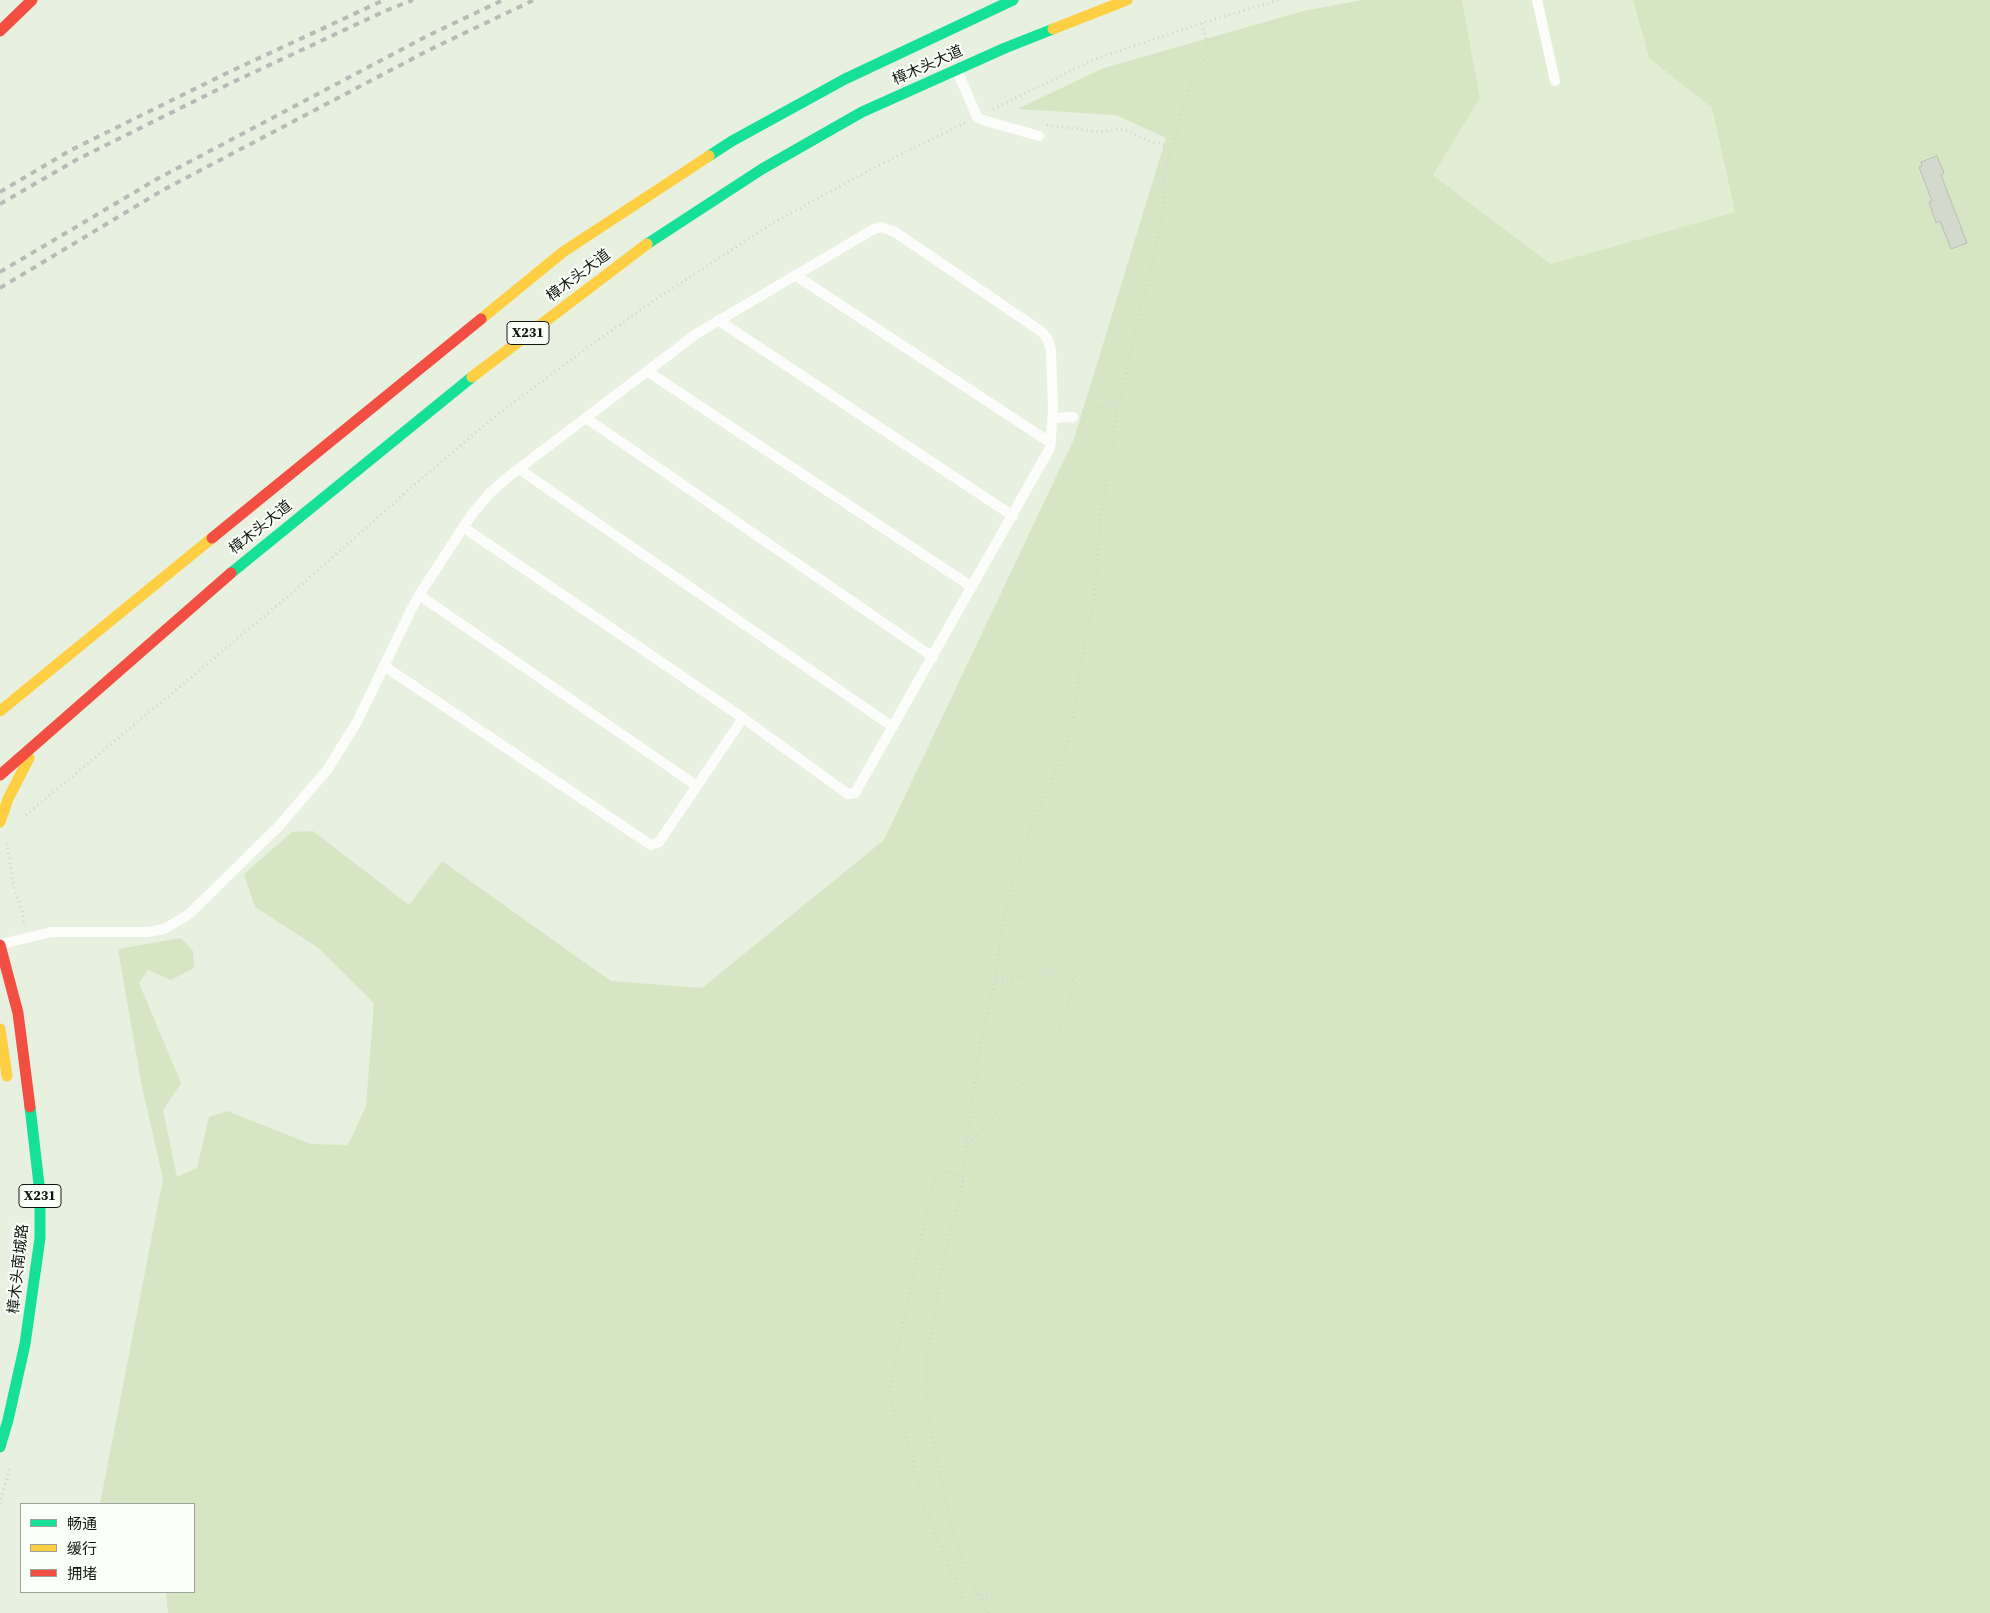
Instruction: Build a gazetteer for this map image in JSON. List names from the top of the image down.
{
  "streets": {
    "main road": ["樟木头大道", "X231", "樟木头南城路"]
  },
  "legend": ["畅通", "缓行", "拥堵"]
}
